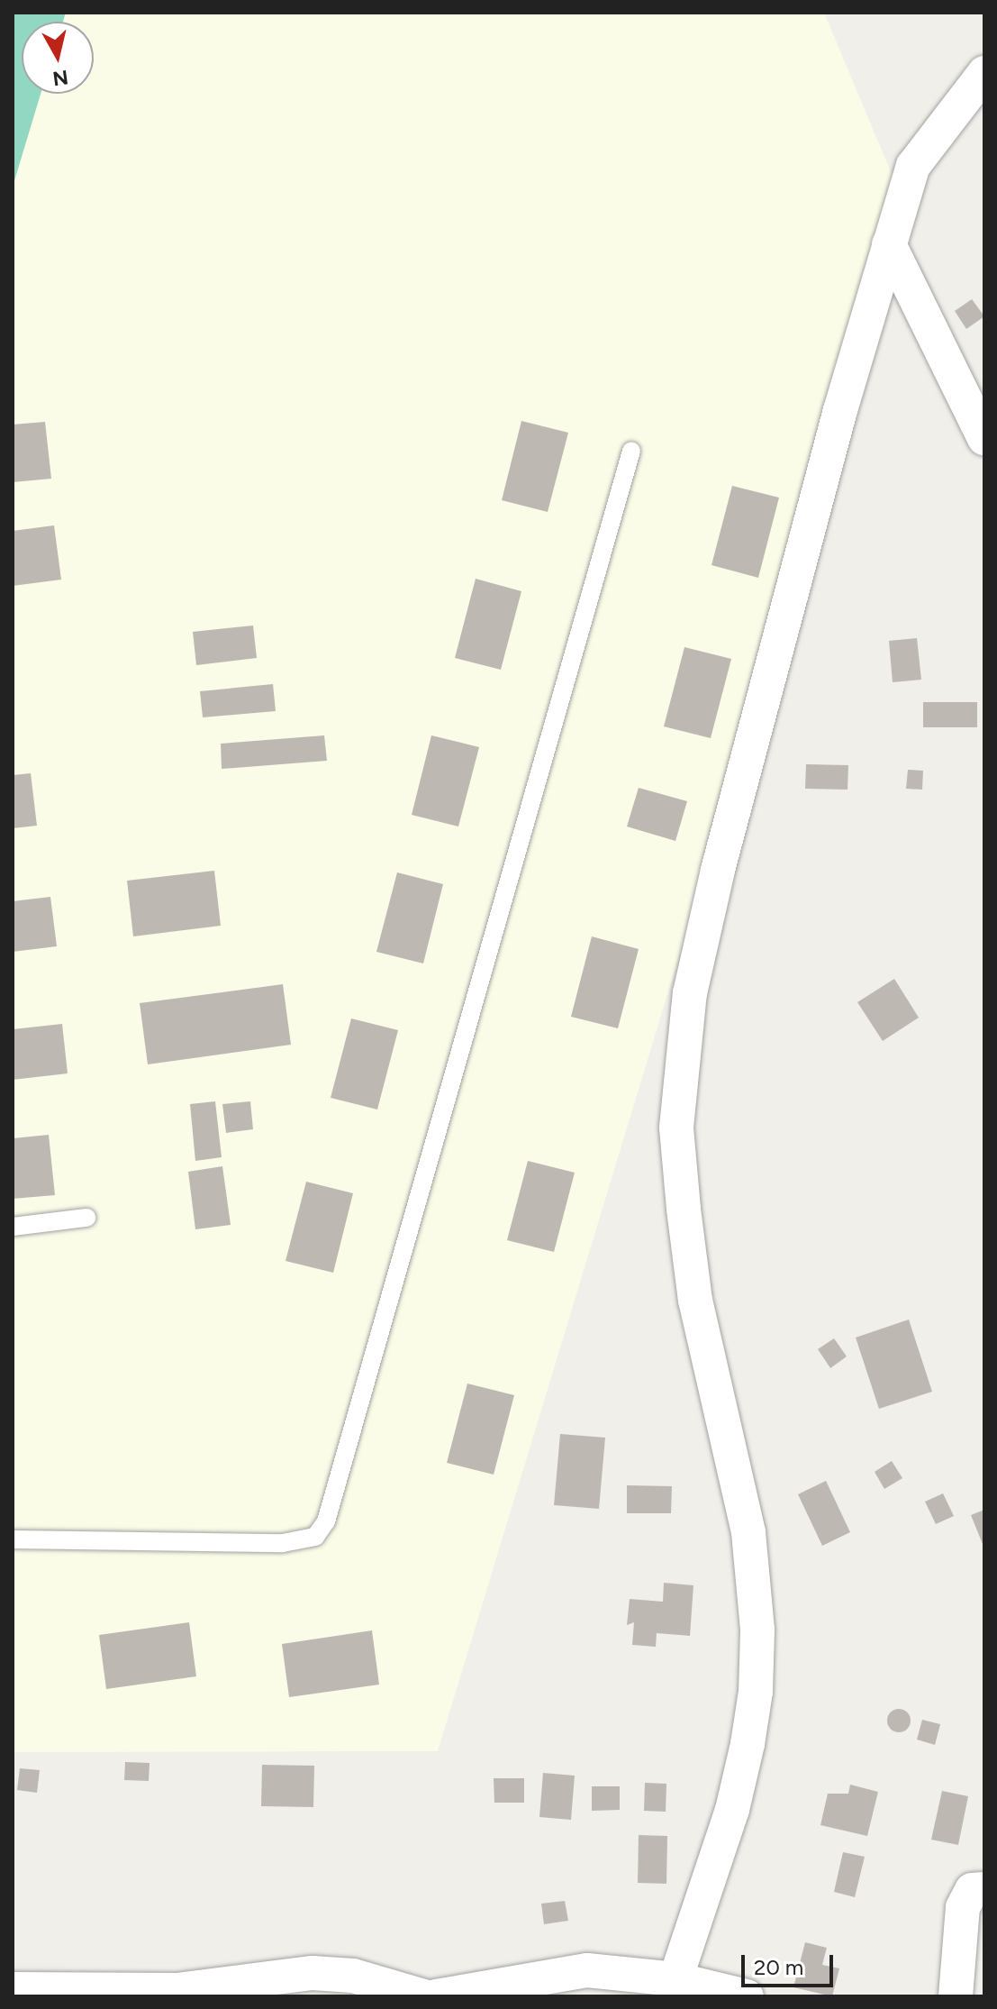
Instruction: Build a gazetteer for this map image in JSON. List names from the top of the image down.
{
  "scale_bar": "20 m",
  "north": "bottom"
}
